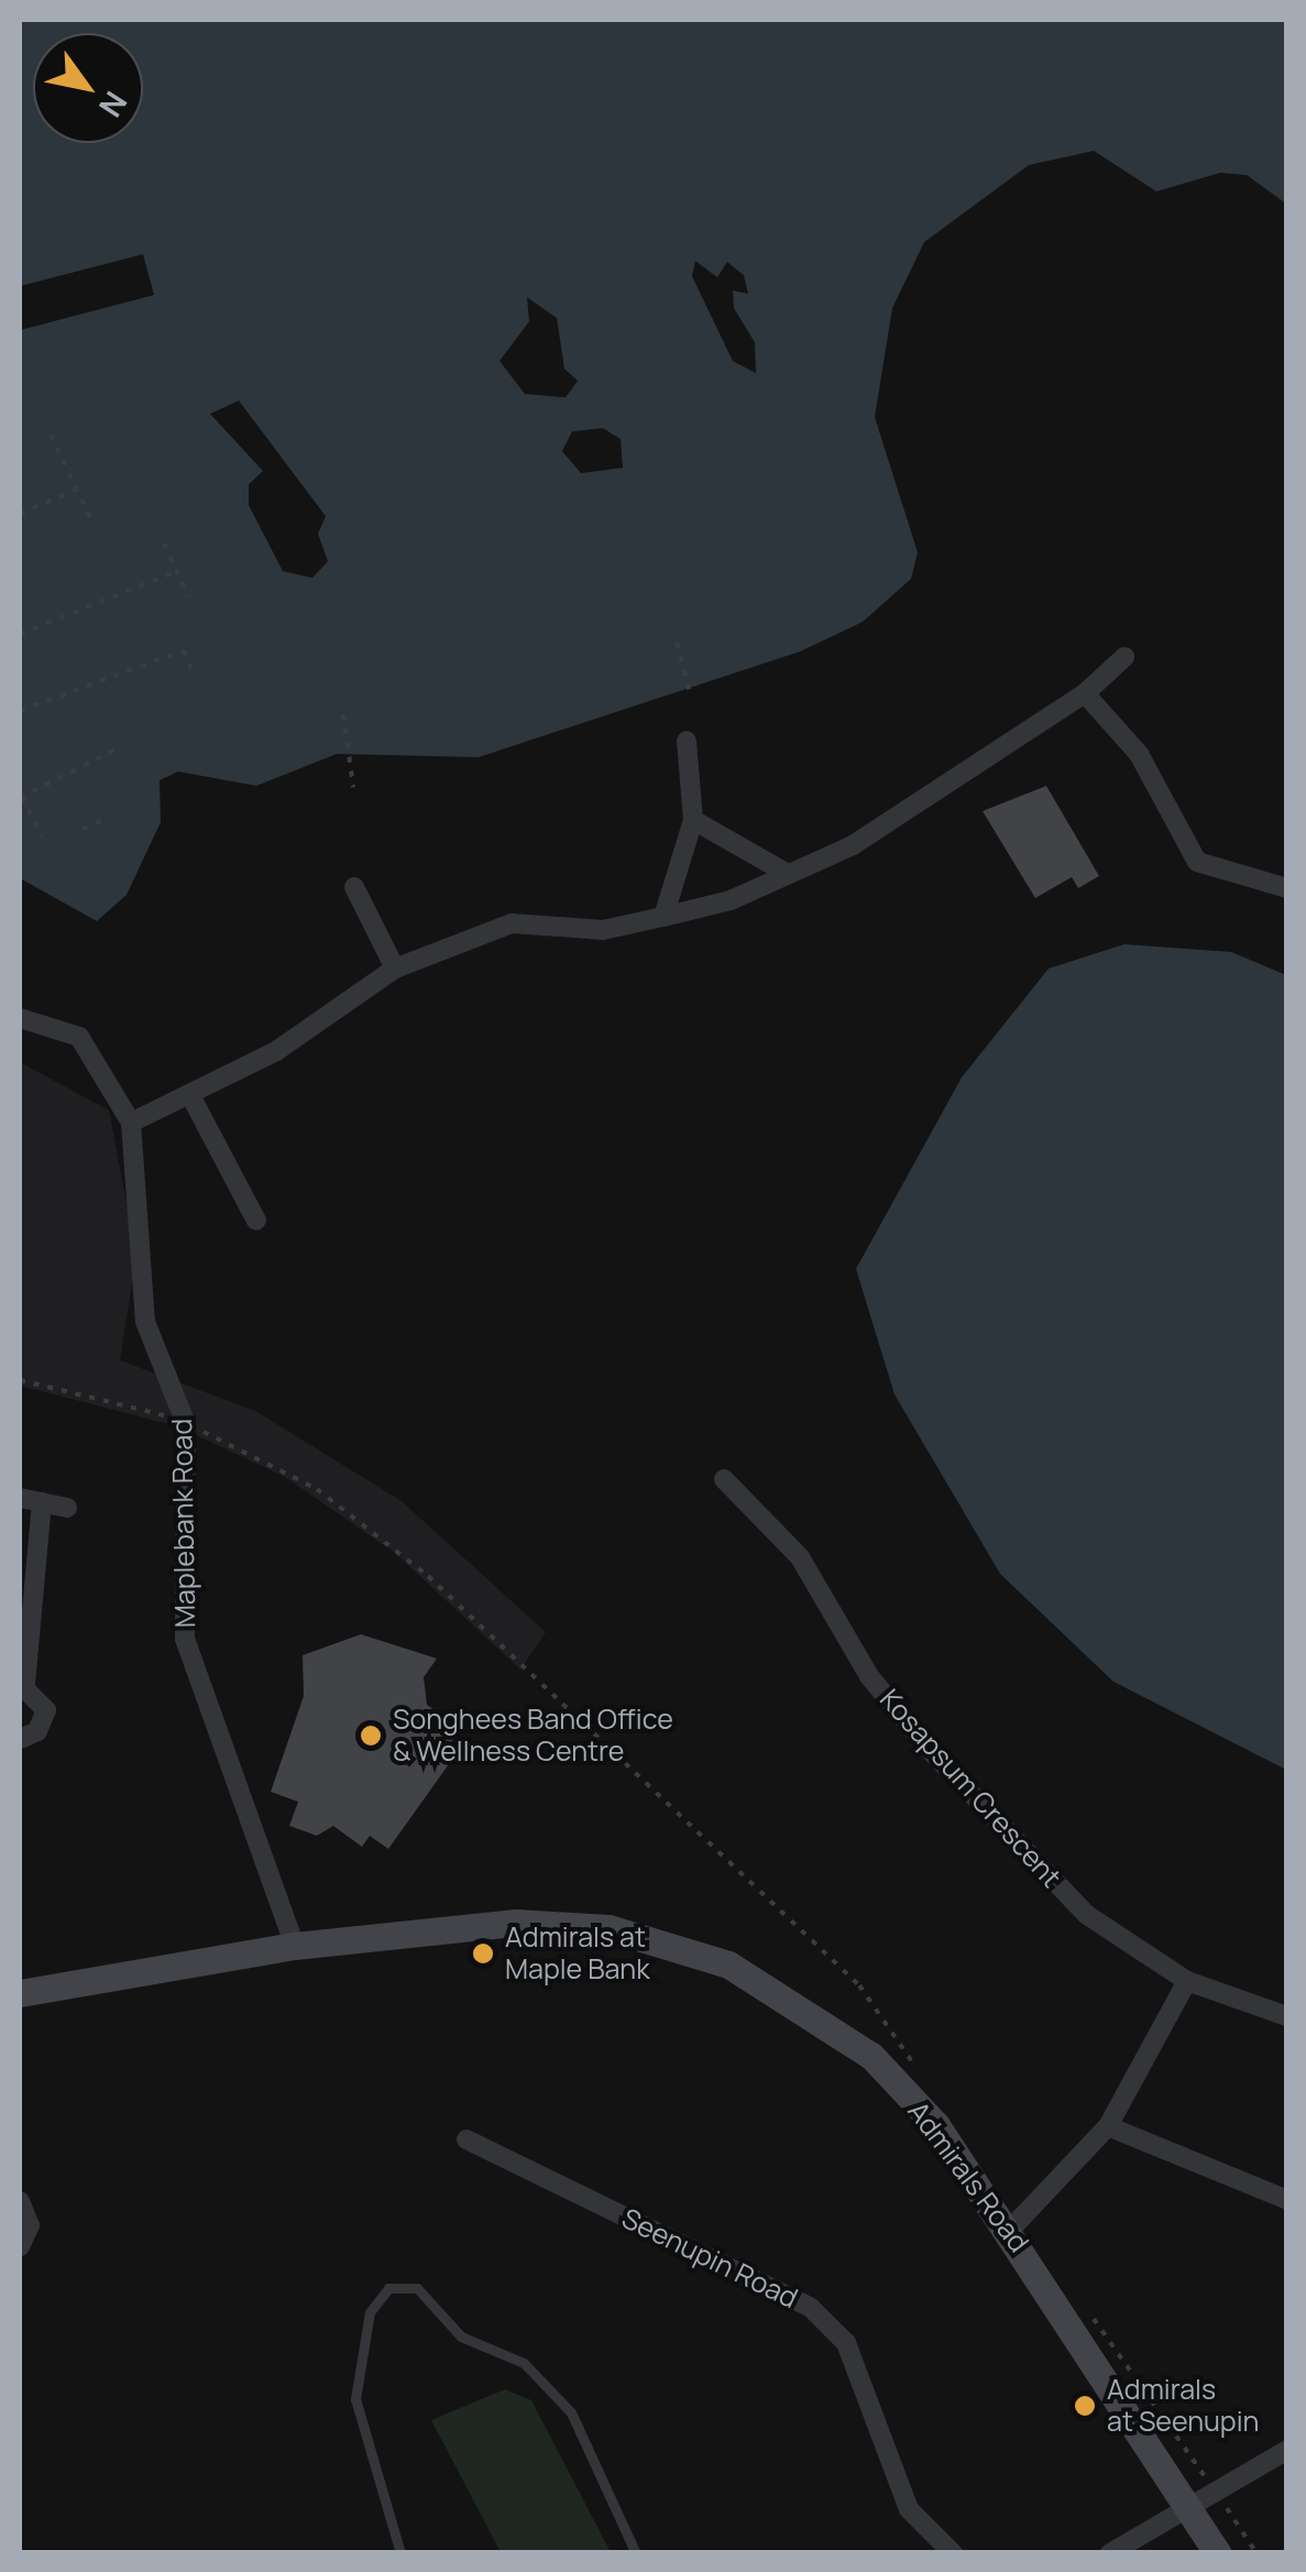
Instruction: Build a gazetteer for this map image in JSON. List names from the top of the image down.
{
  "streets": {
    "main road": ["Admirals Road"],
    "street": ["Maplebank Road", "Kosapsum Crescent", "Seenupin Road"]
  },
  "crossings": [
    ["Maplebank Road", "Admirals Road"]
  ],
  "places": ["Songhees Band Office & Wellness Centre", "Admirals at Maple Bank", "Admirals at Seenupin"],
  "north": "bottom right"
}
